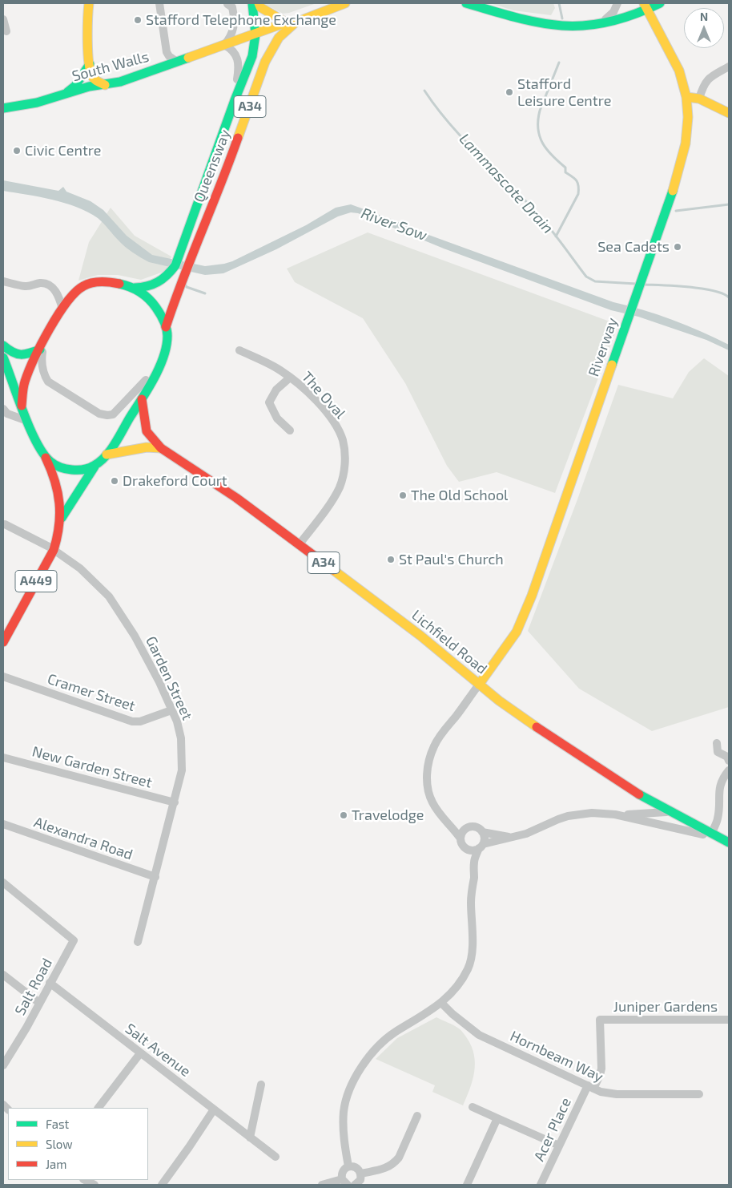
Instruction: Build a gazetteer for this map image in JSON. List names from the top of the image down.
{
  "streets": {
    "main road": [
      "South Walls",
      "A34",
      "Queensway",
      "Riverway",
      "A449",
      "Lichfield Road"
    ],
    "street": [
      "The Oval",
      "Garden Street",
      "Cramer Street",
      "New Garden Street",
      "Alexandra Road",
      "Salt Road",
      "Juniper Gardens",
      "Salt Avenue",
      "Hornbeam Way",
      "Acer Place"
    ]
  },
  "crossings": [
    ["South Walls", "Queensway"],
    ["Riverway", "Lichfield Road"],
    ["The Oval", "Lichfield Road"],
    ["A449", "Garden Street"],
    ["Garden Street", "Cramer Street"],
    ["Garden Street", "New Garden Street"],
    ["Garden Street", "Alexandra Road"],
    ["Salt Road", "Salt Avenue"],
    ["Juniper Gardens", "Hornbeam Way"],
    ["Juniper Gardens", "Acer Place"],
    ["Hornbeam Way", "Acer Place"]
  ],
  "water": ["Lammascote Drain", "River Sow"],
  "places": [
    "Stafford Telephone Exchange",
    "Stafford Leisure Centre",
    "Civic Centre",
    "Sea Cadets",
    "Drakeford Court",
    "The Old School",
    "St Paul's Church",
    "Travelodge"
  ],
  "legend": ["Fast", "Slow", "Jam"],
  "north": "top"
}
